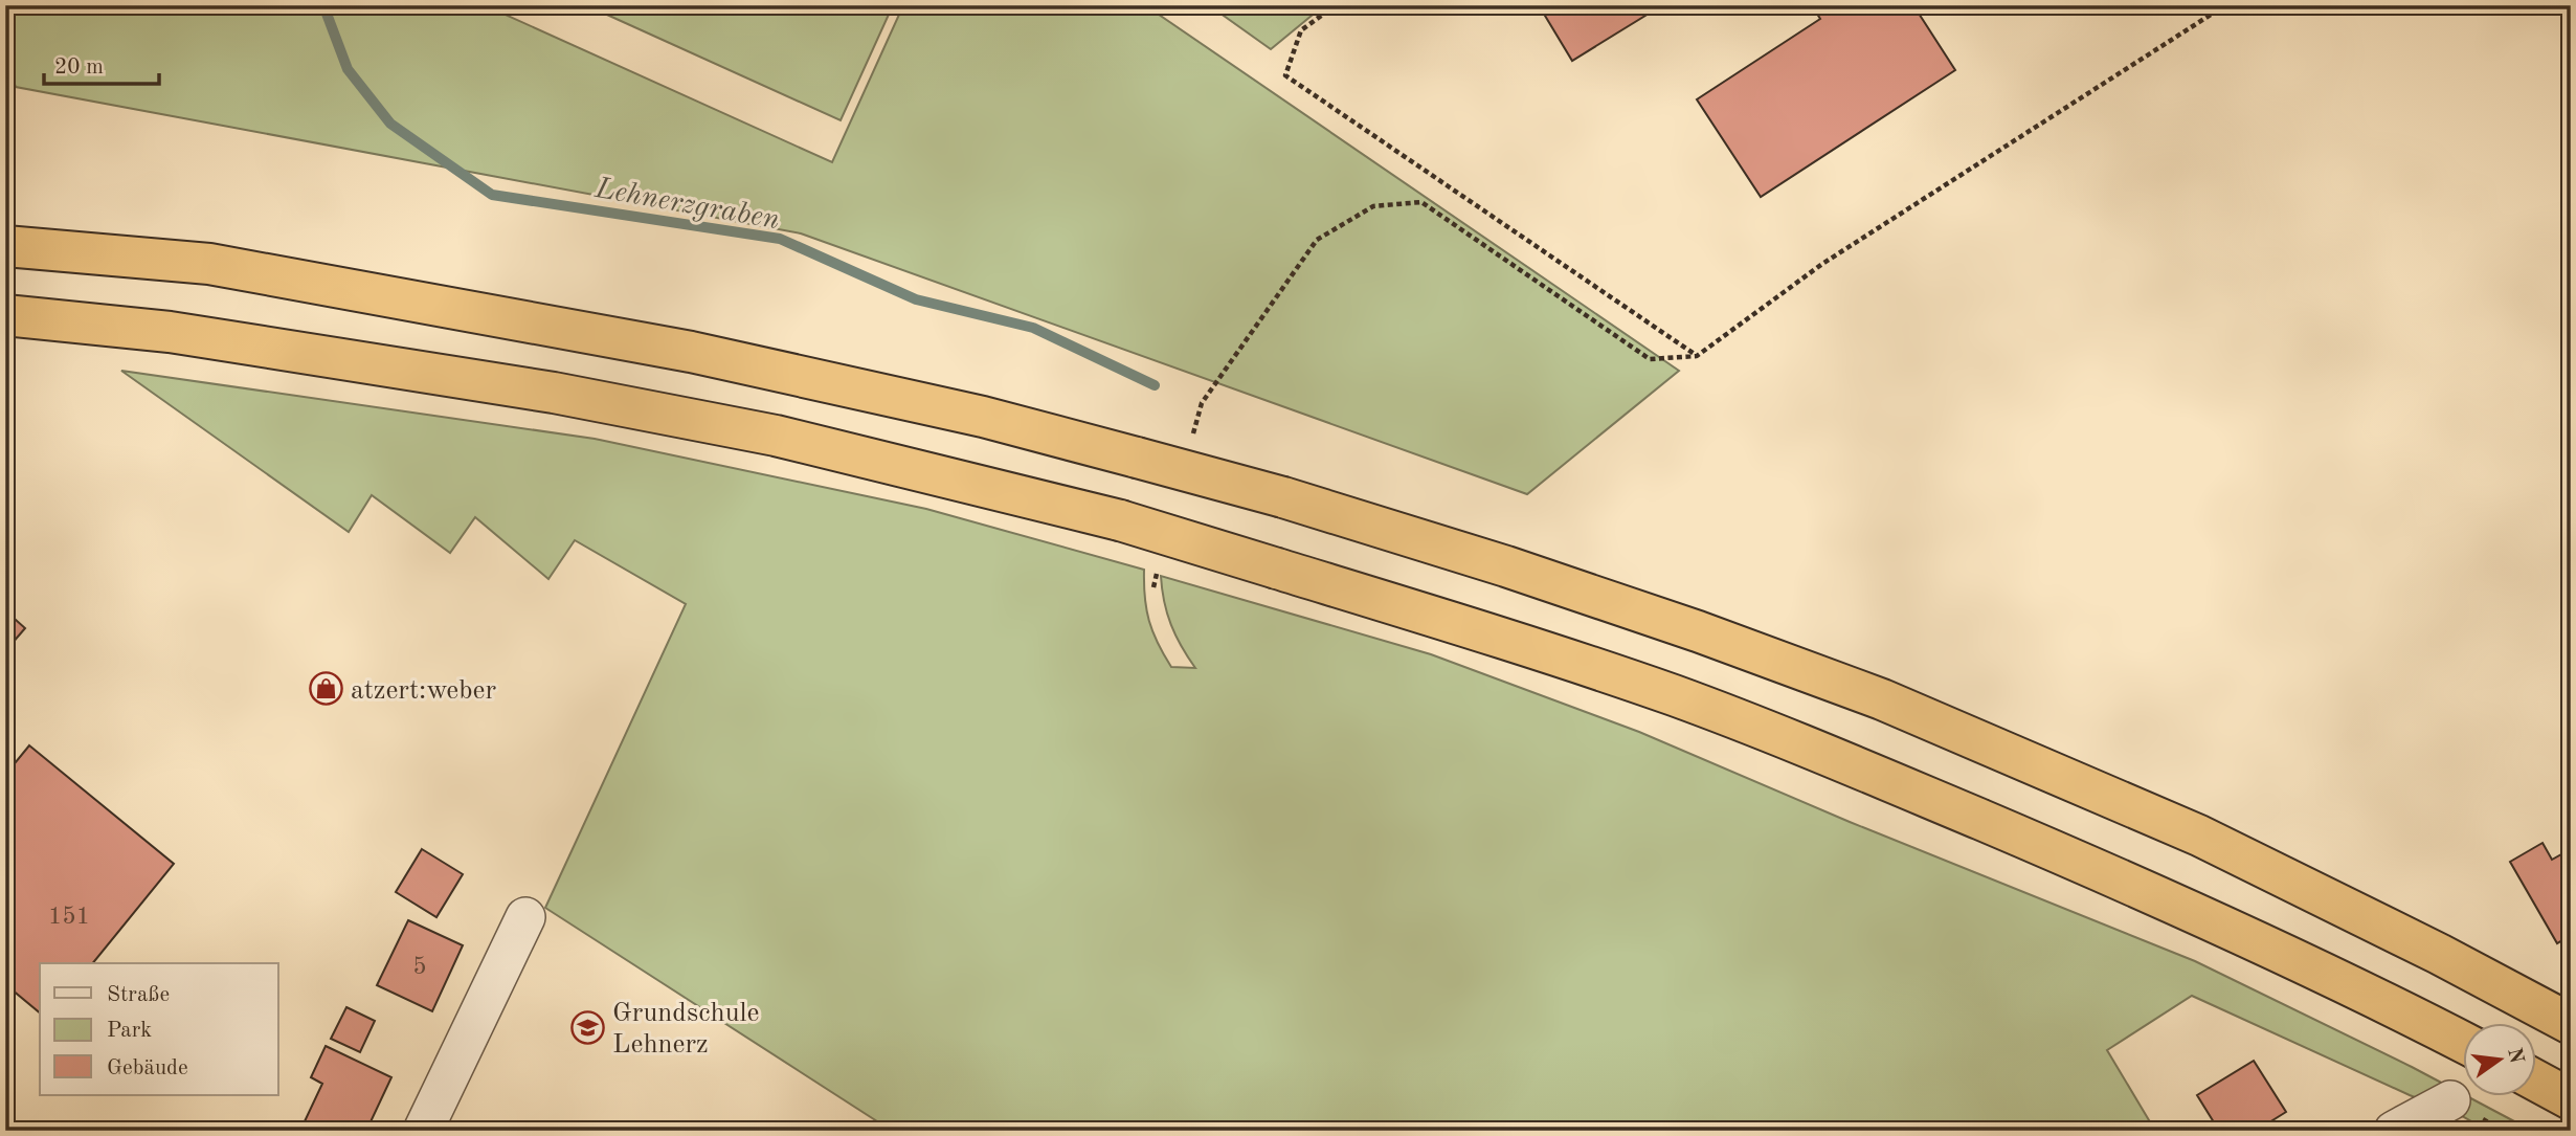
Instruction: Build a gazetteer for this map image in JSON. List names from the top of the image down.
{
  "water": ["Lehnerzgraben"],
  "places": {
    "shop": ["atzert:weber"],
    "school or university": ["Grundschule Lehnerz"]
  },
  "house_numbers": ["151", "5"],
  "legend": ["Straße", "Park", "Gebäude"],
  "scale_bar": "20 m",
  "north": "right"
}
